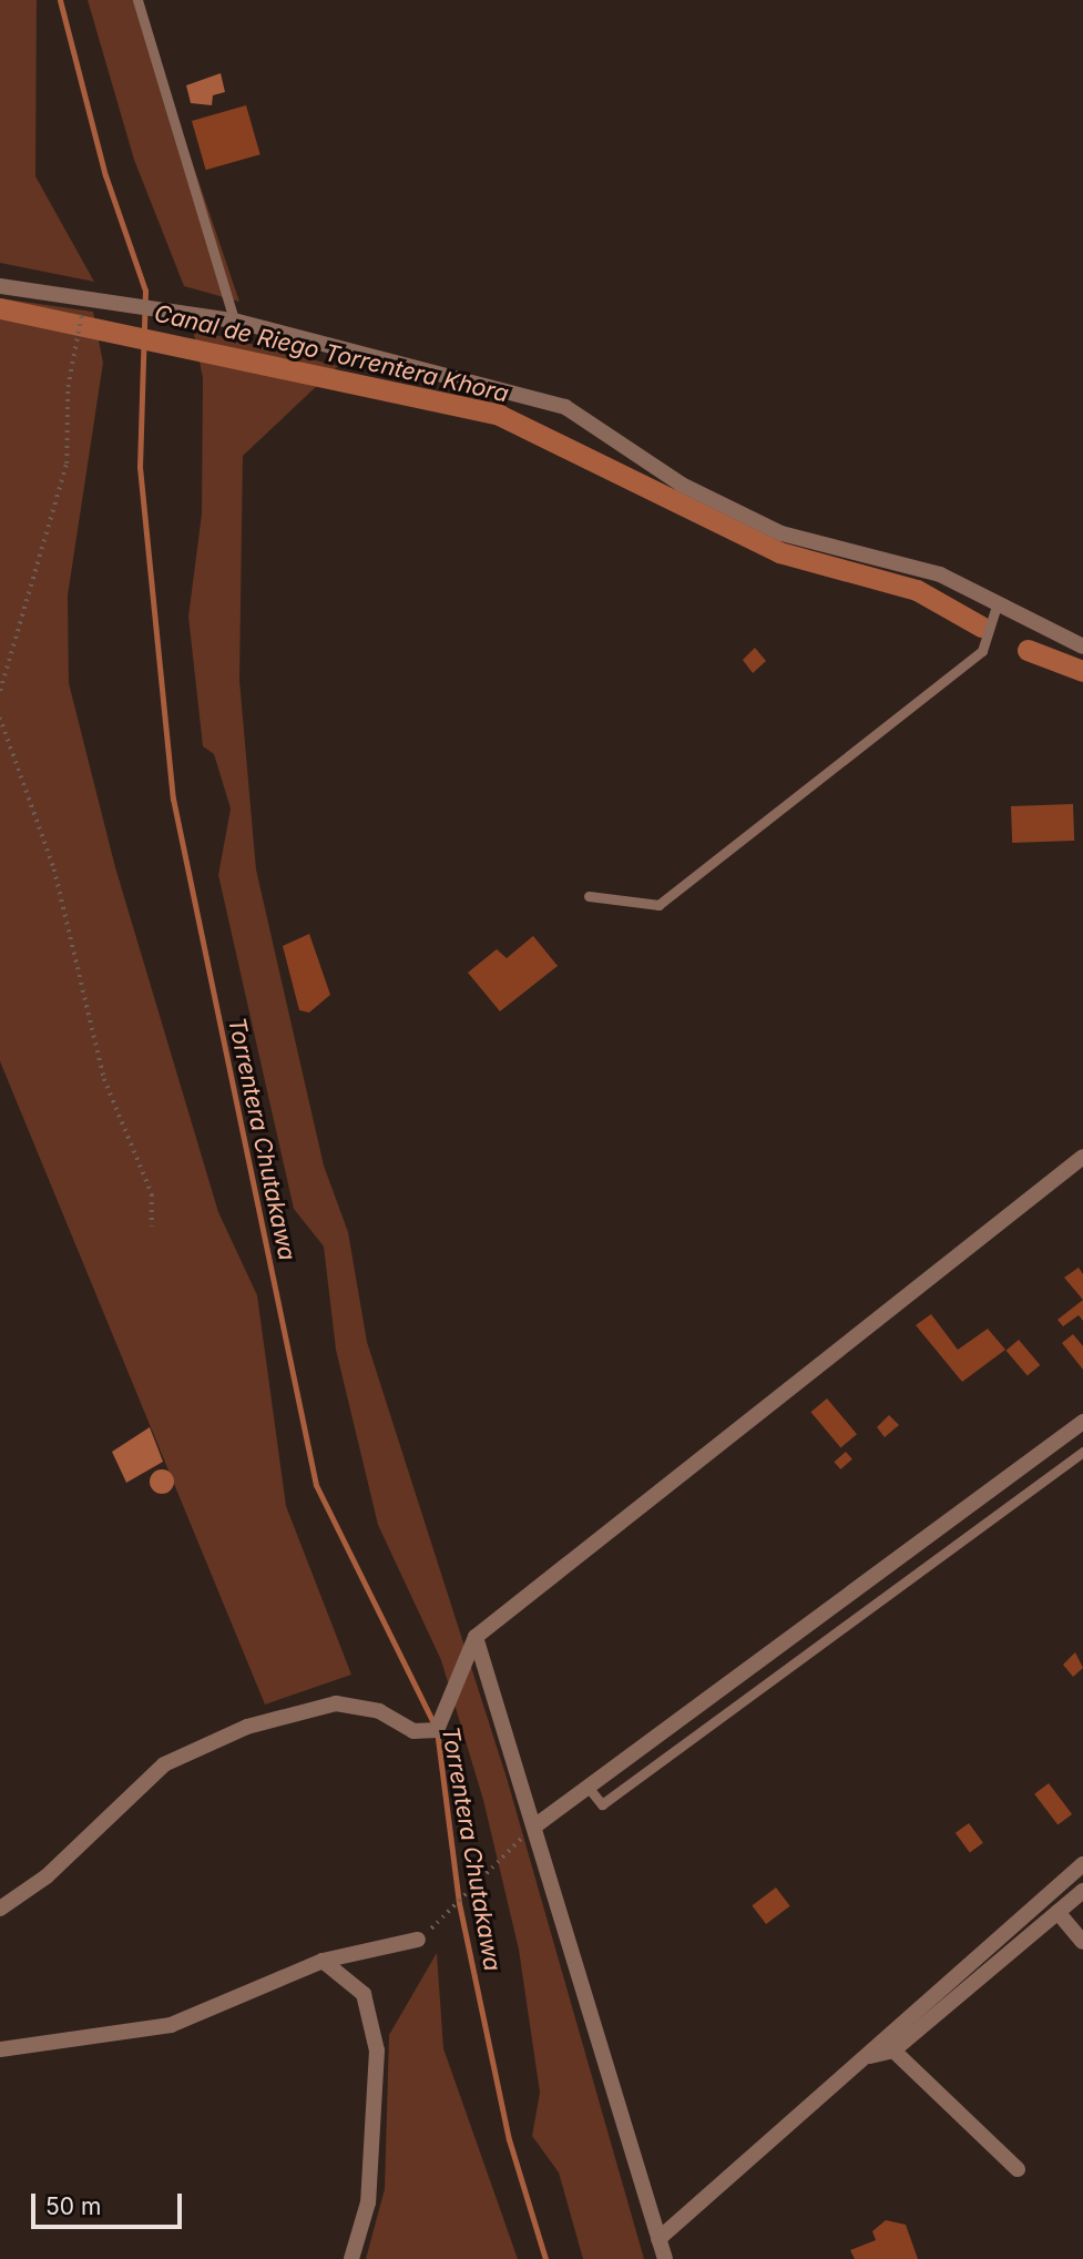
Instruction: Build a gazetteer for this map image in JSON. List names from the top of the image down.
{
  "water": ["Canal de Riego Torrentera Khora", "Torrentera Chutakawa"],
  "scale_bar": "50 m"
}
